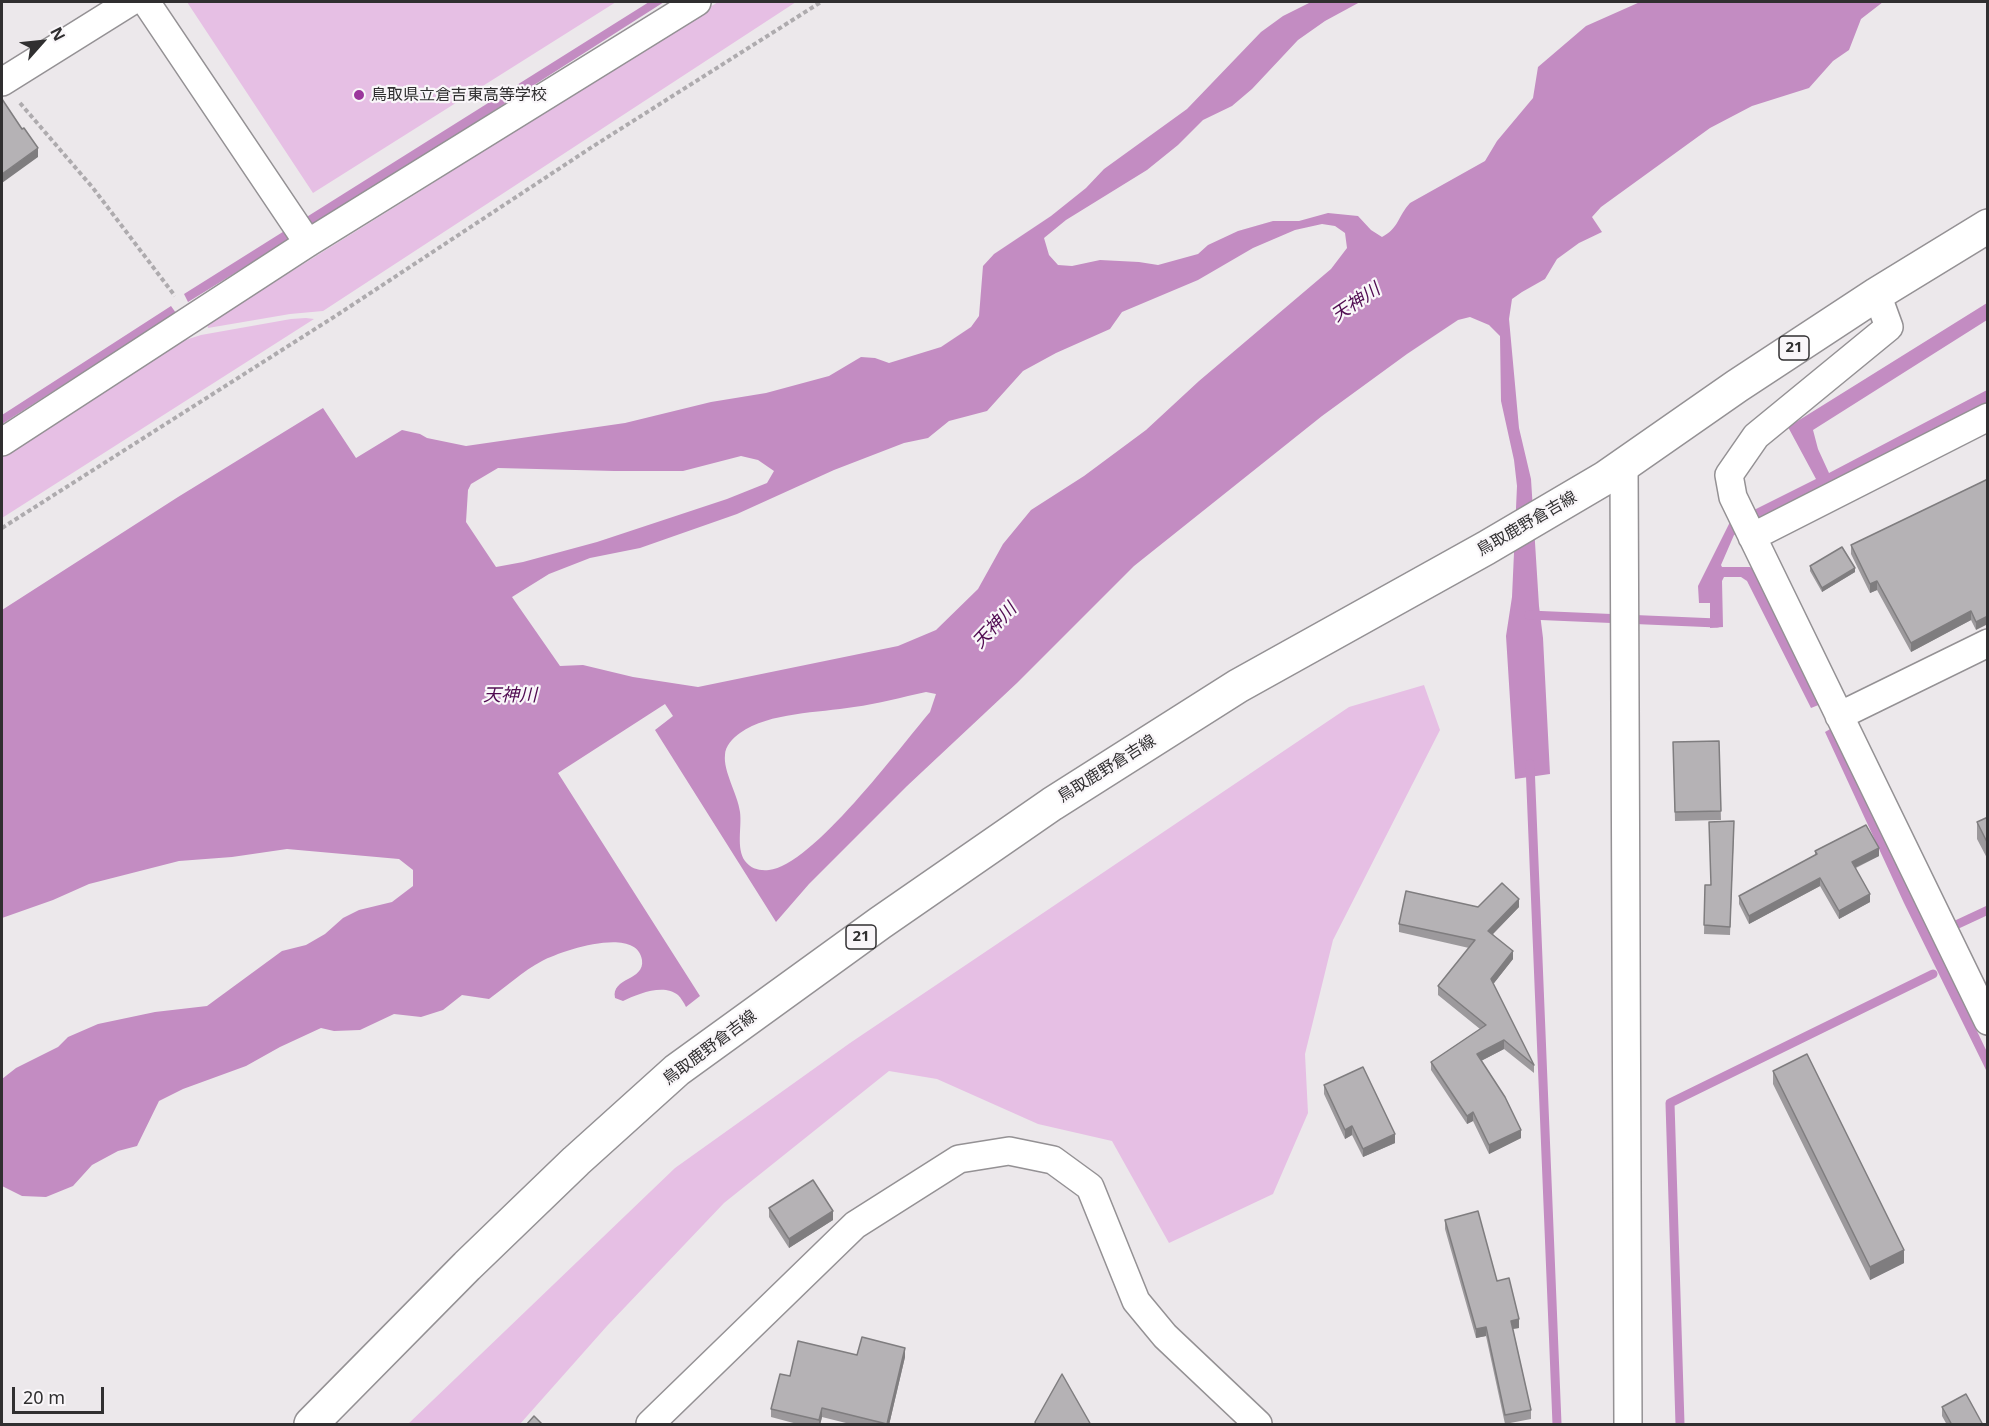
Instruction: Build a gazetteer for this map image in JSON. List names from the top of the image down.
{
  "streets": {
    "main road": ["21", "鳥取鹿野倉吉線"]
  },
  "water": ["天神川"],
  "places": ["鳥取県立倉吉東高等学校"],
  "scale_bar": "20 m",
  "north": "top right"
}
